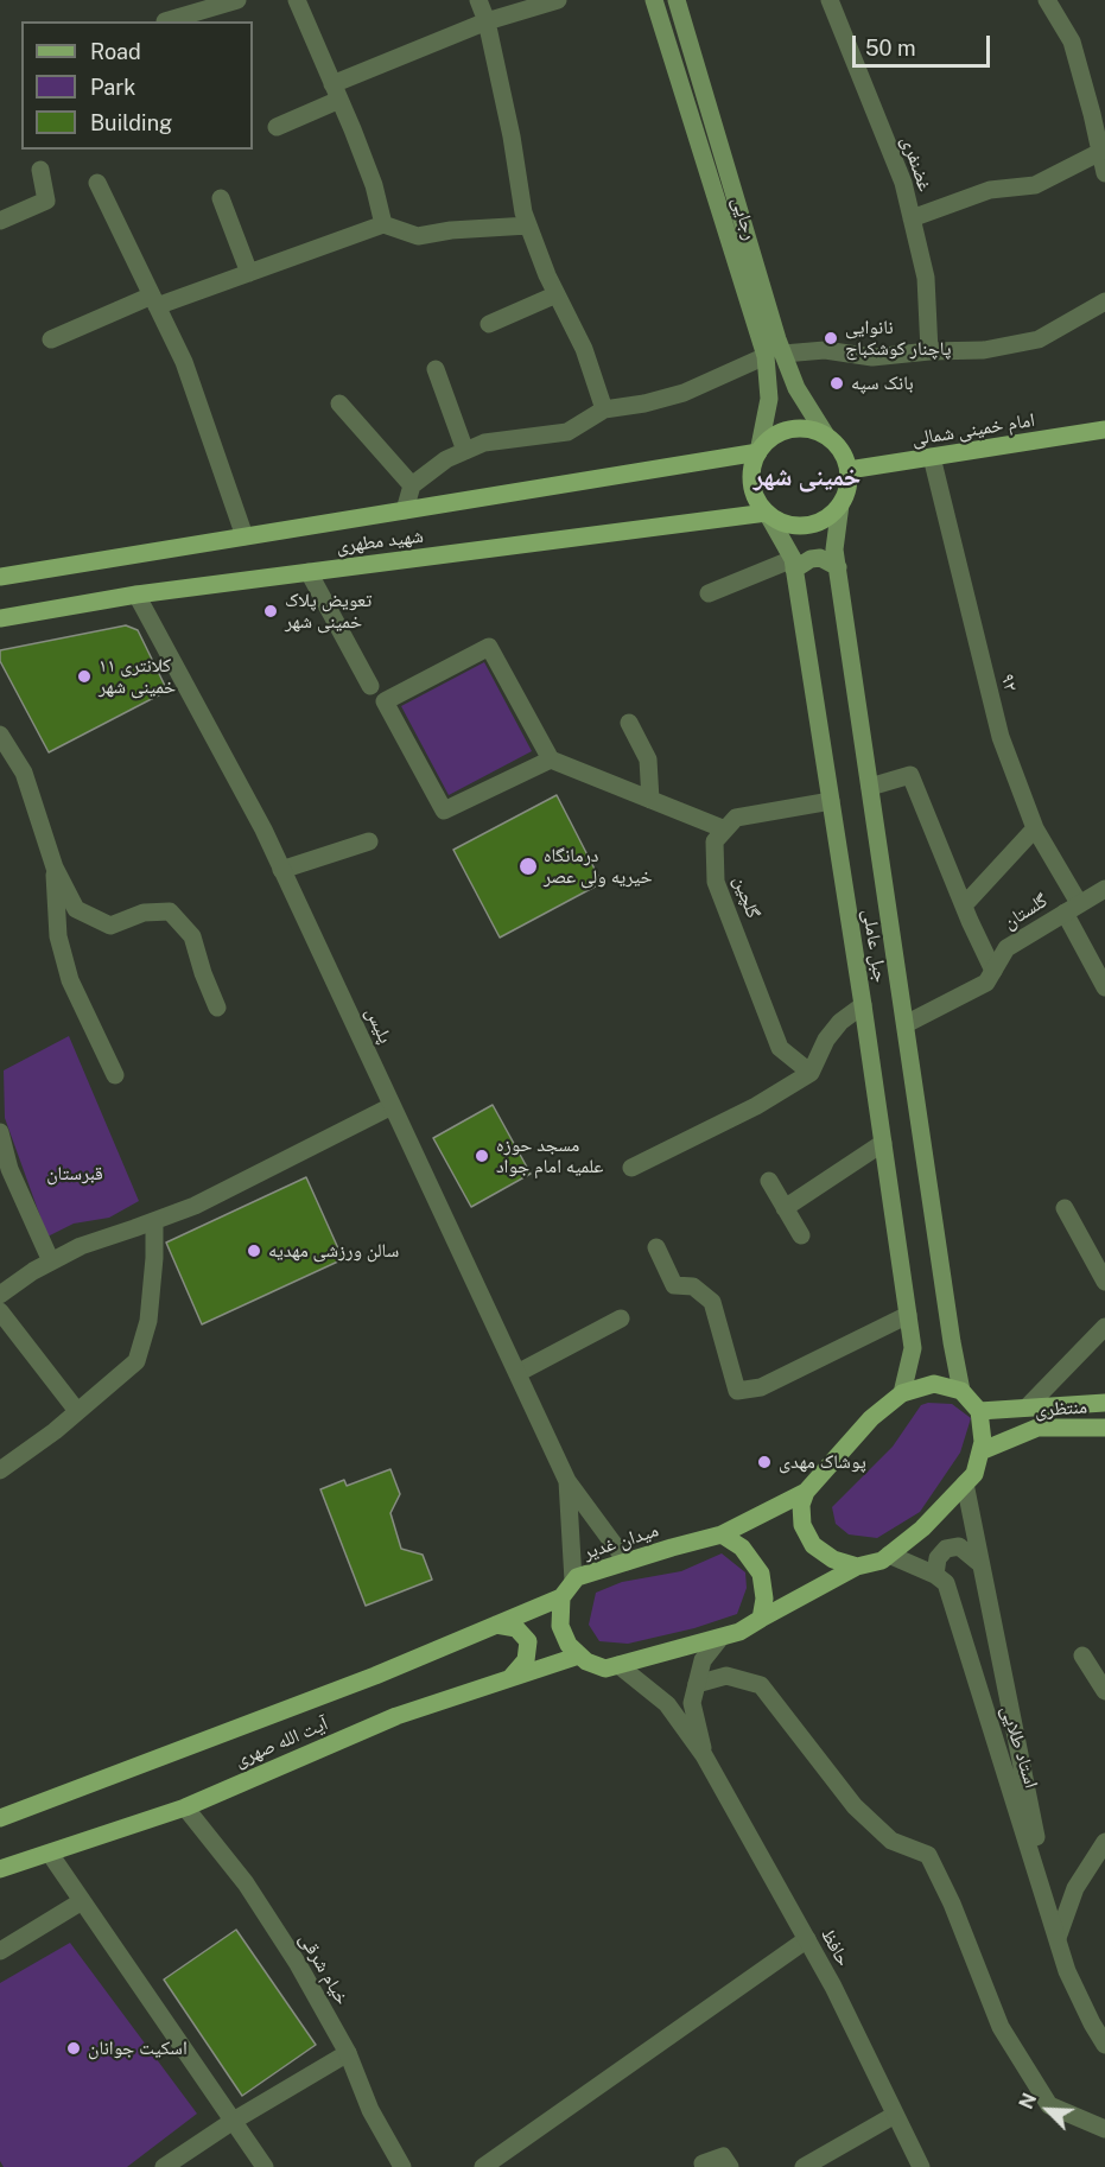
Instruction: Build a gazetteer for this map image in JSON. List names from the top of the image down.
{
  "streets": {
    "main road": [
      "رجایی",
      "امام خمینی شمالی",
      "شهید مطهری",
      "جبل عاملی",
      "منتظری",
      "میدان غدیر",
      "آیت الله صهری"
    ],
    "street": [
      "غضنفری",
      "۹۲",
      "گلچین",
      "گلستان",
      "پلیس",
      "استاد طلایی",
      "حافظ",
      "خیام شرقی"
    ]
  },
  "crossings": [
    ["رجایی", "امام خمینی شمالی"],
    ["رجایی", "شهید مطهری"],
    ["رجایی", "جبل عاملی"],
    ["امام خمینی شمالی", "شهید مطهری"],
    ["امام خمینی شمالی", "۹۲"],
    ["امام خمینی شمالی", "جبل عاملی"],
    ["شهید مطهری", "جبل عاملی"],
    ["شهید مطهری", "پلیس"],
    ["۹۲", "گلستان"],
    ["گلستان", "جبل عاملی"],
    ["میدان غدیر", "آیت الله صهری"],
    ["آیت الله صهری", "خیام شرقی"]
  ],
  "districts": ["خمینی شهر"],
  "parks": ["قبرستان"],
  "places": [
    "نانوایی پاچنار کوشکباج",
    "بانک سپه",
    "تعویض پلاک خمینی شهر",
    "کلانتری ۱۱ خمینی شهر",
    "درمانگاه خیریه ولی عصر",
    "مسجد حوزه علمیه امام جواد",
    "سالن ورزشی مهدیه",
    "پوشاک مهدی",
    "اسکیت جوانان"
  ],
  "legend": ["Road", "Park", "Building"],
  "scale_bar": "50 m",
  "north": "top left"
}
